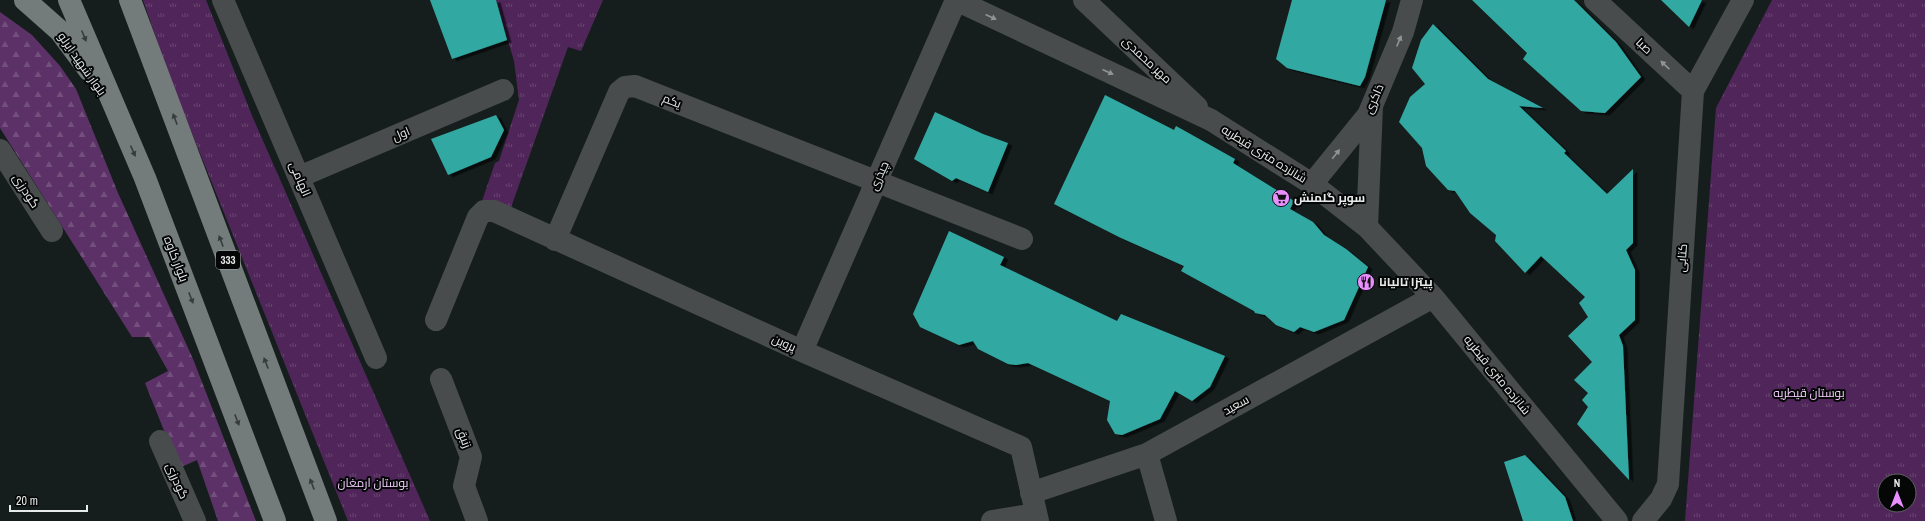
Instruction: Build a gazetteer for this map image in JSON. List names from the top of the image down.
{
  "streets": {
    "main road": ["بلوار شهید ایرلو", "بلوار کاوه", "333"],
    "street": [
      "صبا",
      "مهر محمدی",
      "ذاکری",
      "یکم",
      "اول",
      "شانزده متری قیطریه",
      "چیذری",
      "الهامی",
      "گودرزی",
      "کتابی",
      "پروین",
      "سعید",
      "زنبق"
    ]
  },
  "crossings": [
    ["صبا", "کتابی"],
    ["مهر محمدی", "شانزده متری قیطریه"],
    ["بلوار شهید ایرلو", "بلوار کاوه"],
    ["ذاکری", "شانزده متری قیطریه"],
    ["یکم", "چیذری"],
    ["یکم", "پروین"],
    ["اول", "الهامی"],
    ["شانزده متری قیطریه", "چیذری"],
    ["شانزده متری قیطریه", "سعید"],
    ["چیذری", "پروین"],
    ["پروین", "سعید"]
  ],
  "one_way": ["صبا", "ذاکری"],
  "parks": ["بوستان قیطریه", "بوستان ارمغان"],
  "places": {
    "supermarket": ["سوپر گلمنش"],
    "restaurant": ["پیتزا تالیانا"]
  },
  "scale_bar": "20 m",
  "north": "top"
}
